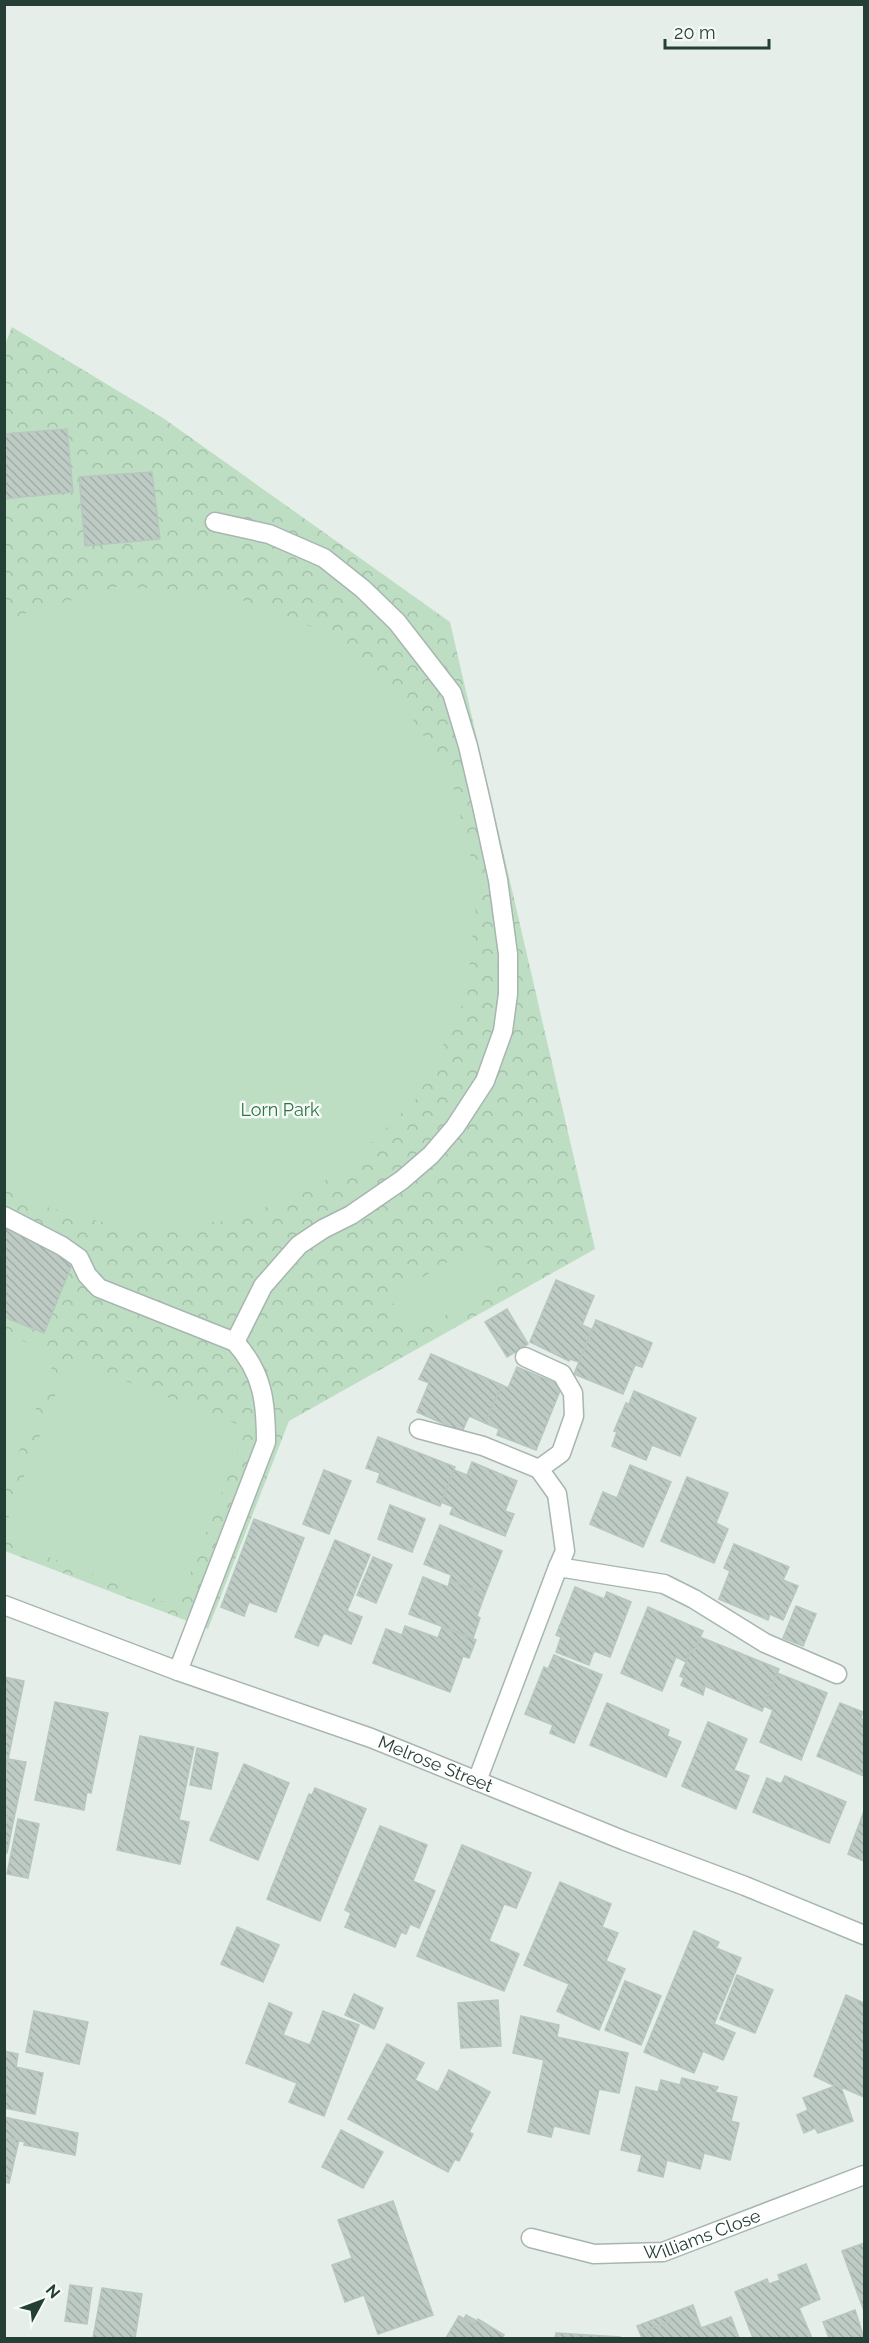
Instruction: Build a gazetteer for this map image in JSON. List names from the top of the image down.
{
  "streets": {
    "street": ["Melrose Street", "Williams Close"]
  },
  "parks": ["Lorn Park"],
  "scale_bar": "20 m",
  "north": "top right"
}
